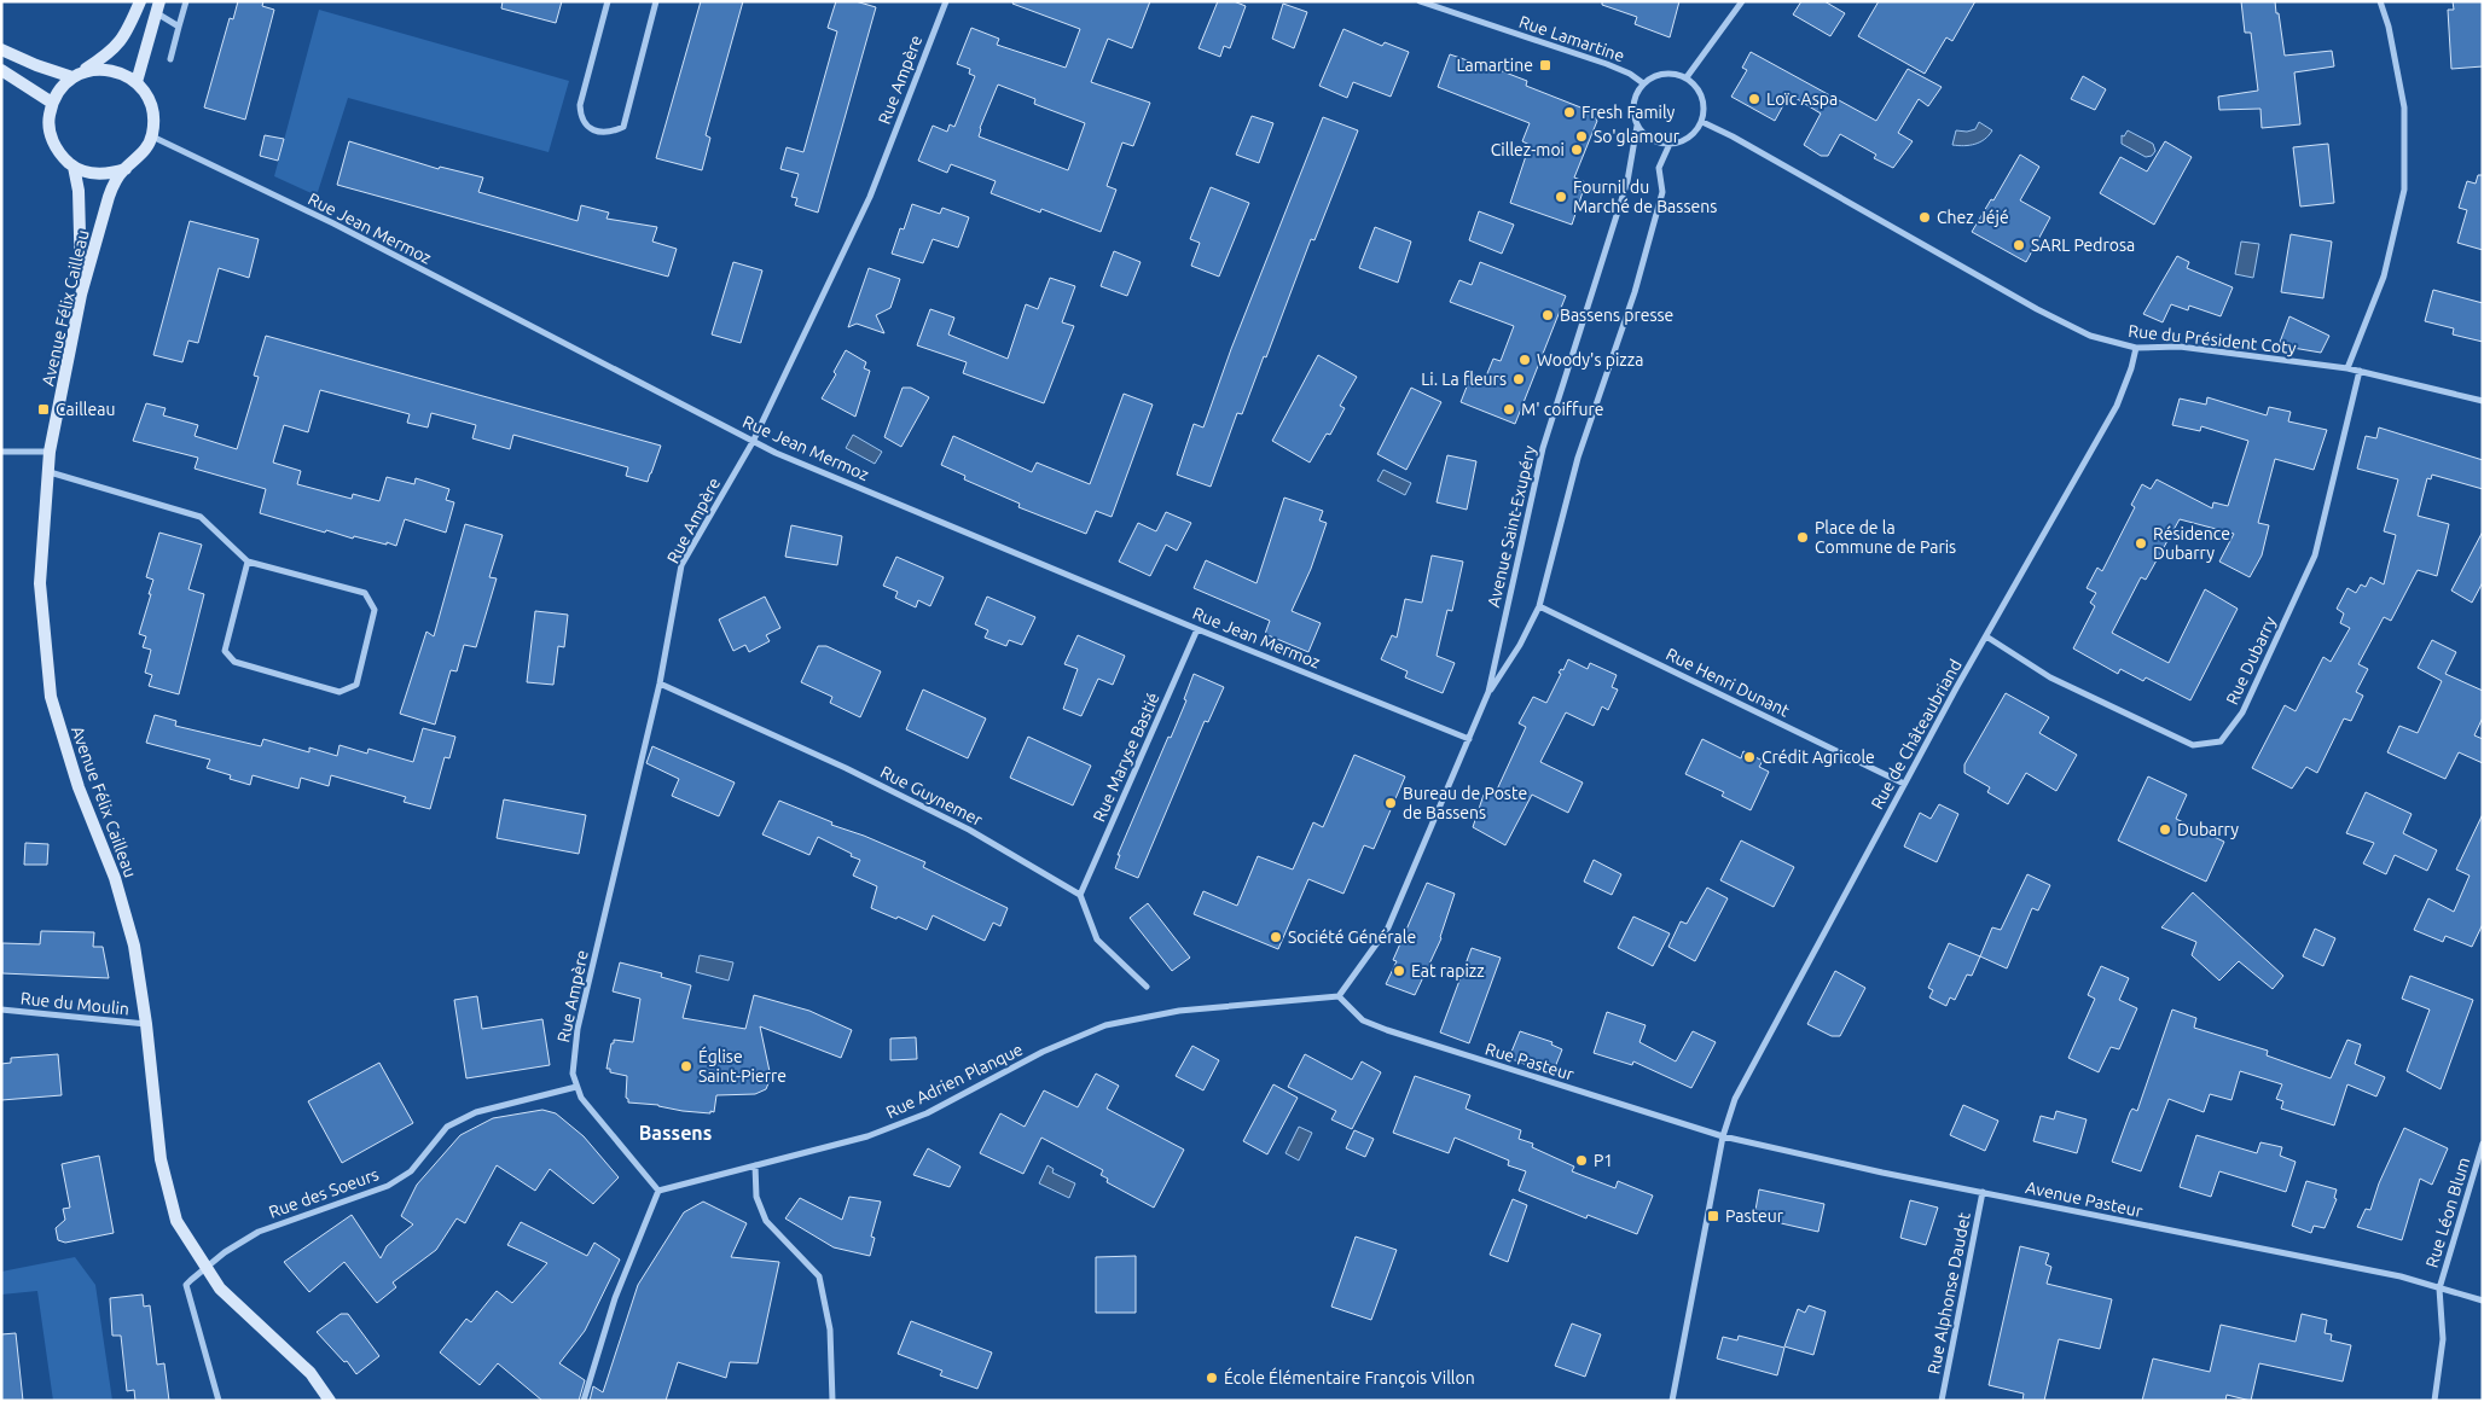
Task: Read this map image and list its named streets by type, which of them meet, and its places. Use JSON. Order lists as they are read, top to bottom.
{
  "streets": {
    "street": [
      "Rue Lamartine",
      "Rue Ampère",
      "Rue Jean Mermoz",
      "Avenue Félix Cailleau",
      "Rue du Président Coty",
      "Avenue Saint-Exupéry",
      "Rue Dubarry",
      "Rue Henri Dunant",
      "Rue de Châteaubriand",
      "Rue Maryse Bastié",
      "Rue Guynemer",
      "Rue du Moulin",
      "Rue Pasteur",
      "Rue Adrien Planque",
      "Rue des Soeurs",
      "Avenue Pasteur",
      "Rue Léon Blum",
      "Rue Alphonse Daudet"
    ]
  },
  "crossings": [
    ["Rue Lamartine", "Rue du Président Coty"],
    ["Rue Lamartine", "Avenue Saint-Exupéry"],
    ["Rue Ampère", "Rue Jean Mermoz"],
    ["Rue Ampère", "Rue Guynemer"],
    ["Rue Ampère", "Rue des Soeurs"],
    ["Rue Jean Mermoz", "Avenue Félix Cailleau"],
    ["Rue Jean Mermoz", "Avenue Saint-Exupéry"],
    ["Rue Jean Mermoz", "Rue Maryse Bastié"],
    ["Avenue Félix Cailleau", "Rue du Moulin"],
    ["Avenue Félix Cailleau", "Rue des Soeurs"],
    ["Rue du Président Coty", "Avenue Saint-Exupéry"],
    ["Rue du Président Coty", "Rue Dubarry"],
    ["Rue du Président Coty", "Rue de Châteaubriand"],
    ["Avenue Saint-Exupéry", "Rue Henri Dunant"],
    ["Avenue Saint-Exupéry", "Rue Pasteur"],
    ["Avenue Saint-Exupéry", "Rue Adrien Planque"],
    ["Rue Dubarry", "Rue de Châteaubriand"],
    ["Rue Henri Dunant", "Rue de Châteaubriand"],
    ["Rue de Châteaubriand", "Rue Pasteur"],
    ["Rue de Châteaubriand", "Avenue Pasteur"],
    ["Rue Maryse Bastié", "Rue Guynemer"],
    ["Rue Pasteur", "Rue Adrien Planque"],
    ["Rue Pasteur", "Avenue Pasteur"],
    ["Avenue Pasteur", "Rue Léon Blum"],
    ["Avenue Pasteur", "Rue Alphonse Daudet"]
  ],
  "districts": ["Bassens"],
  "places": {
    "transit": ["Lamartine", "Cailleau", "Pasteur"],
    "other": [
      "Loïc Aspa",
      "Fresh Family",
      "So'glamour",
      "Cillez-moi",
      "Fournil du Marché de Bassens",
      "Chez Jéjé",
      "SARL Pedrosa",
      "Bassens presse",
      "Woody's pizza",
      "Li. La fleurs",
      "M' coiffure",
      "Place de la Commune de Paris",
      "Résidence Dubarry",
      "Crédit Agricole",
      "Bureau de Poste de Bassens",
      "Dubarry",
      "Société Générale",
      "Eat rapizz",
      "Église Saint-Pierre",
      "P1",
      "École Élémentaire François Villon"
    ]
  }
}
